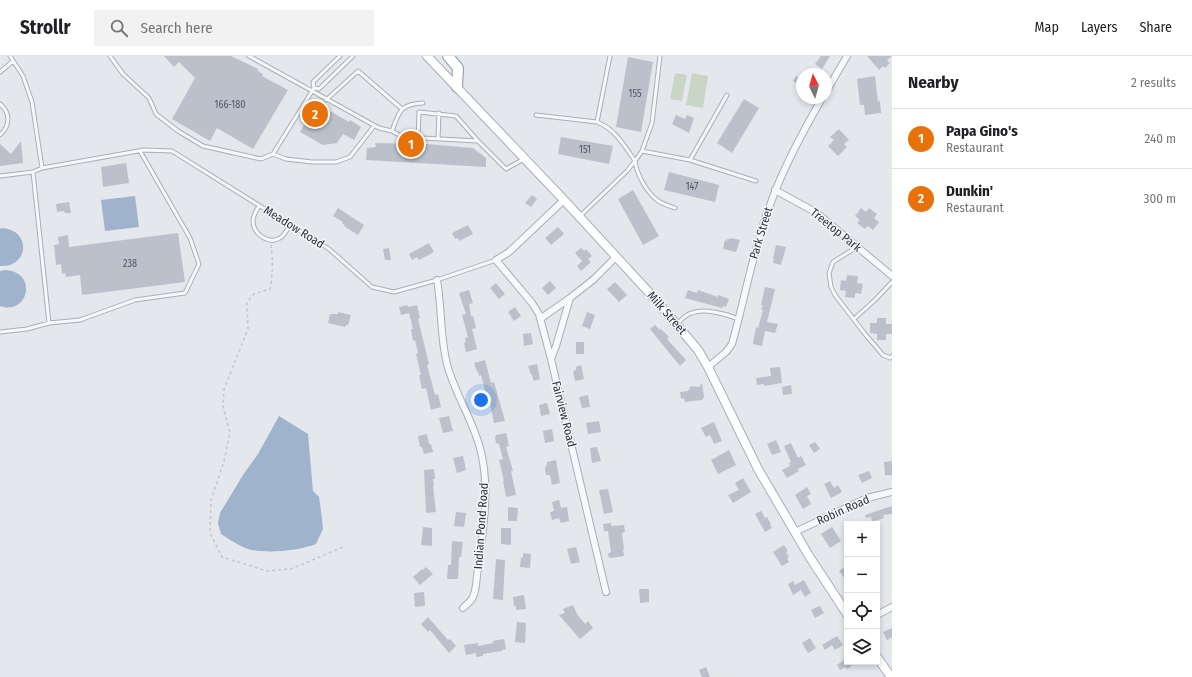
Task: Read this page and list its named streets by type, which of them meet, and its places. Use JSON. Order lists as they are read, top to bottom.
{
  "streets": {
    "main road": ["Milk Street"],
    "street": [
      "Meadow Road",
      "Treetop Park",
      "Park Street",
      "Fairview Road",
      "Robin Road",
      "Indian Pond Road"
    ]
  },
  "crossings": [
    ["Meadow Road", "Milk Street"],
    ["Meadow Road", "Fairview Road"],
    ["Meadow Road", "Indian Pond Road"],
    ["Treetop Park", "Park Street"],
    ["Park Street", "Milk Street"],
    ["Milk Street", "Robin Road"]
  ],
  "house_numbers": [
    "155",
    "166-180",
    "151",
    "147",
    "238"
  ],
  "north": "top",
  "page": {
    "header": "Strollr",
    "search": "Search here",
    "nav": ["Map", "Layers", "Share"],
    "heading": ["Nearby", "2 results"],
    "pins": ["2", "1"],
    "list": [
      {
        "mark": "1",
        "name": "Papa Gino's",
        "note": "Restaurant",
        "value": "240 m"
      },
      {
        "mark": "2",
        "name": "Dunkin'",
        "note": "Restaurant",
        "value": "300 m"
      }
    ],
    "map_buttons": ["+", "−"]
  }
}
